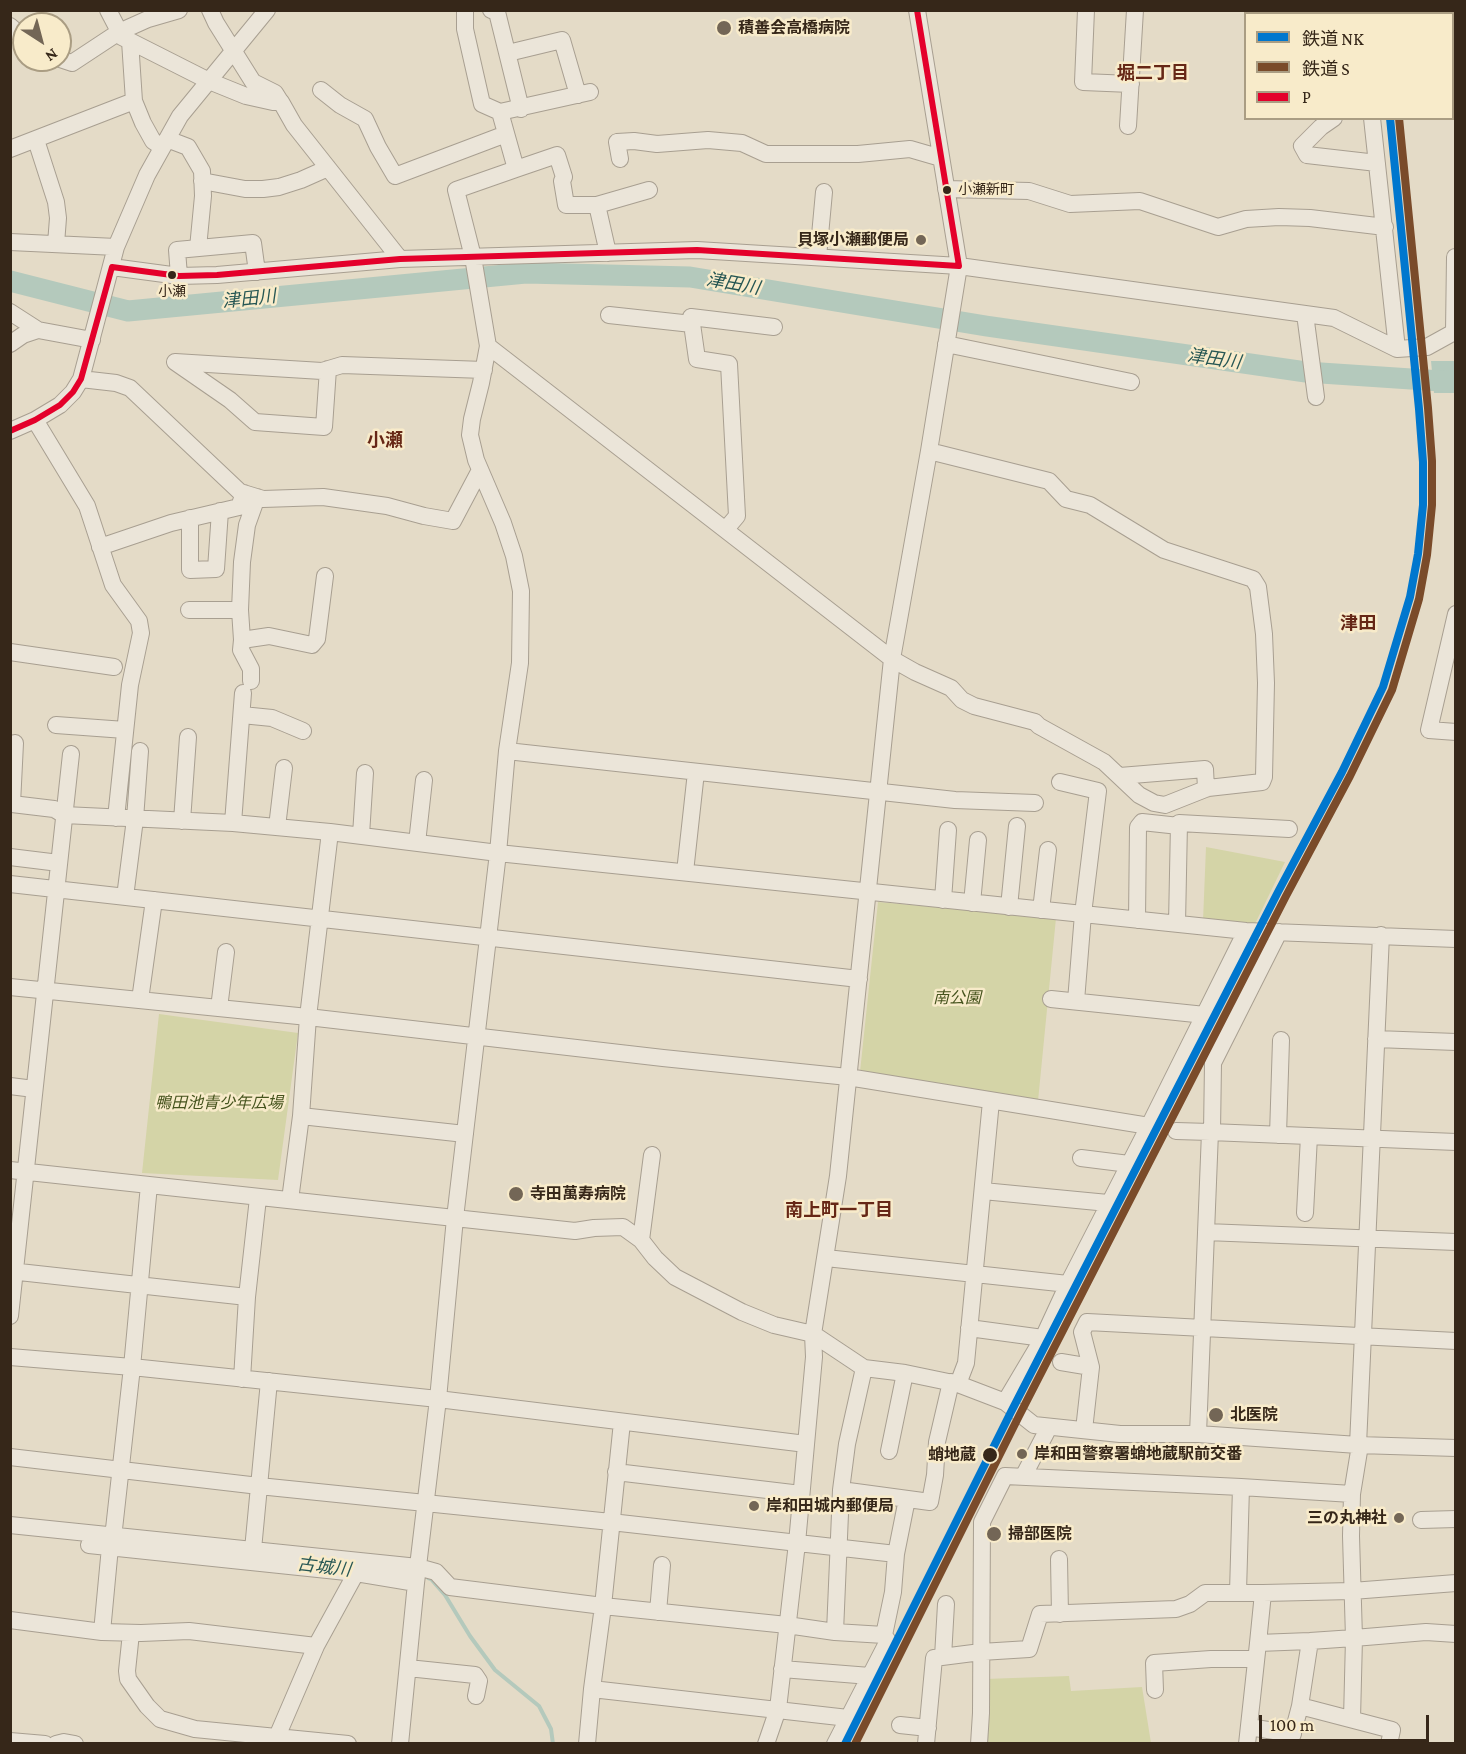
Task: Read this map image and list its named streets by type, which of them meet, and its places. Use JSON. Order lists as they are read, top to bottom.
{
  "districts": [
    "堀二丁目",
    "小瀬",
    "津田",
    "南上町一丁目"
  ],
  "water": ["津田川", "古城川"],
  "parks": ["南公園", "鴨田池青少年広場"],
  "places": [
    "積善会高橋病院",
    "小瀬新町",
    "貝塚小瀬郵便局",
    "小瀬",
    "寺田萬寿病院",
    "北医院",
    "岸和田警察署蛸地蔵駅前交番",
    "蛸地蔵",
    "岸和田城内郵便局",
    "三の丸神社",
    "掃部医院"
  ],
  "lines": ["transit line P", "rail line NK", "rail line S"],
  "legend": ["鉄道 NK", "鉄道 S", "P"],
  "scale_bar": "100 m",
  "north": "bottom right"
}
